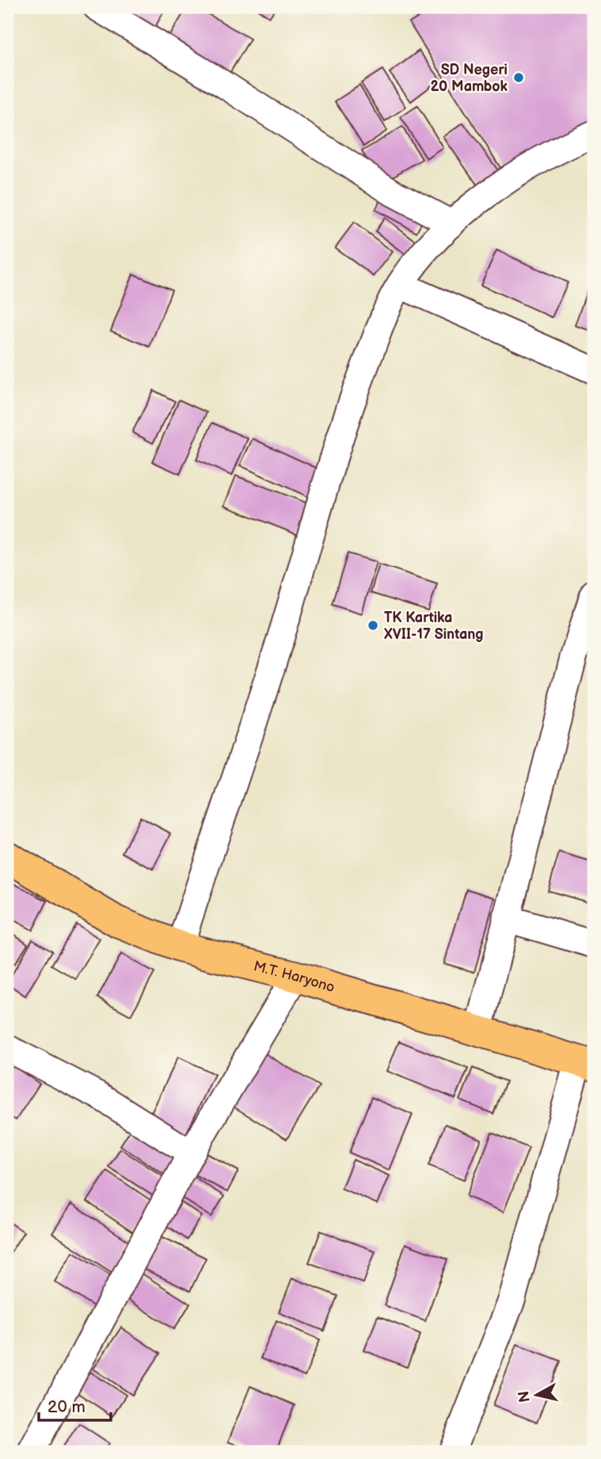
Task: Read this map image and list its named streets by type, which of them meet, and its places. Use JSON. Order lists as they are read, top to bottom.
{
  "streets": {
    "highway": ["M.T. Haryono"]
  },
  "places": ["SD Negeri 20 Mambok", "TK Kartika XVII-17 Sintang"],
  "scale_bar": "20 m",
  "north": "left"
}
